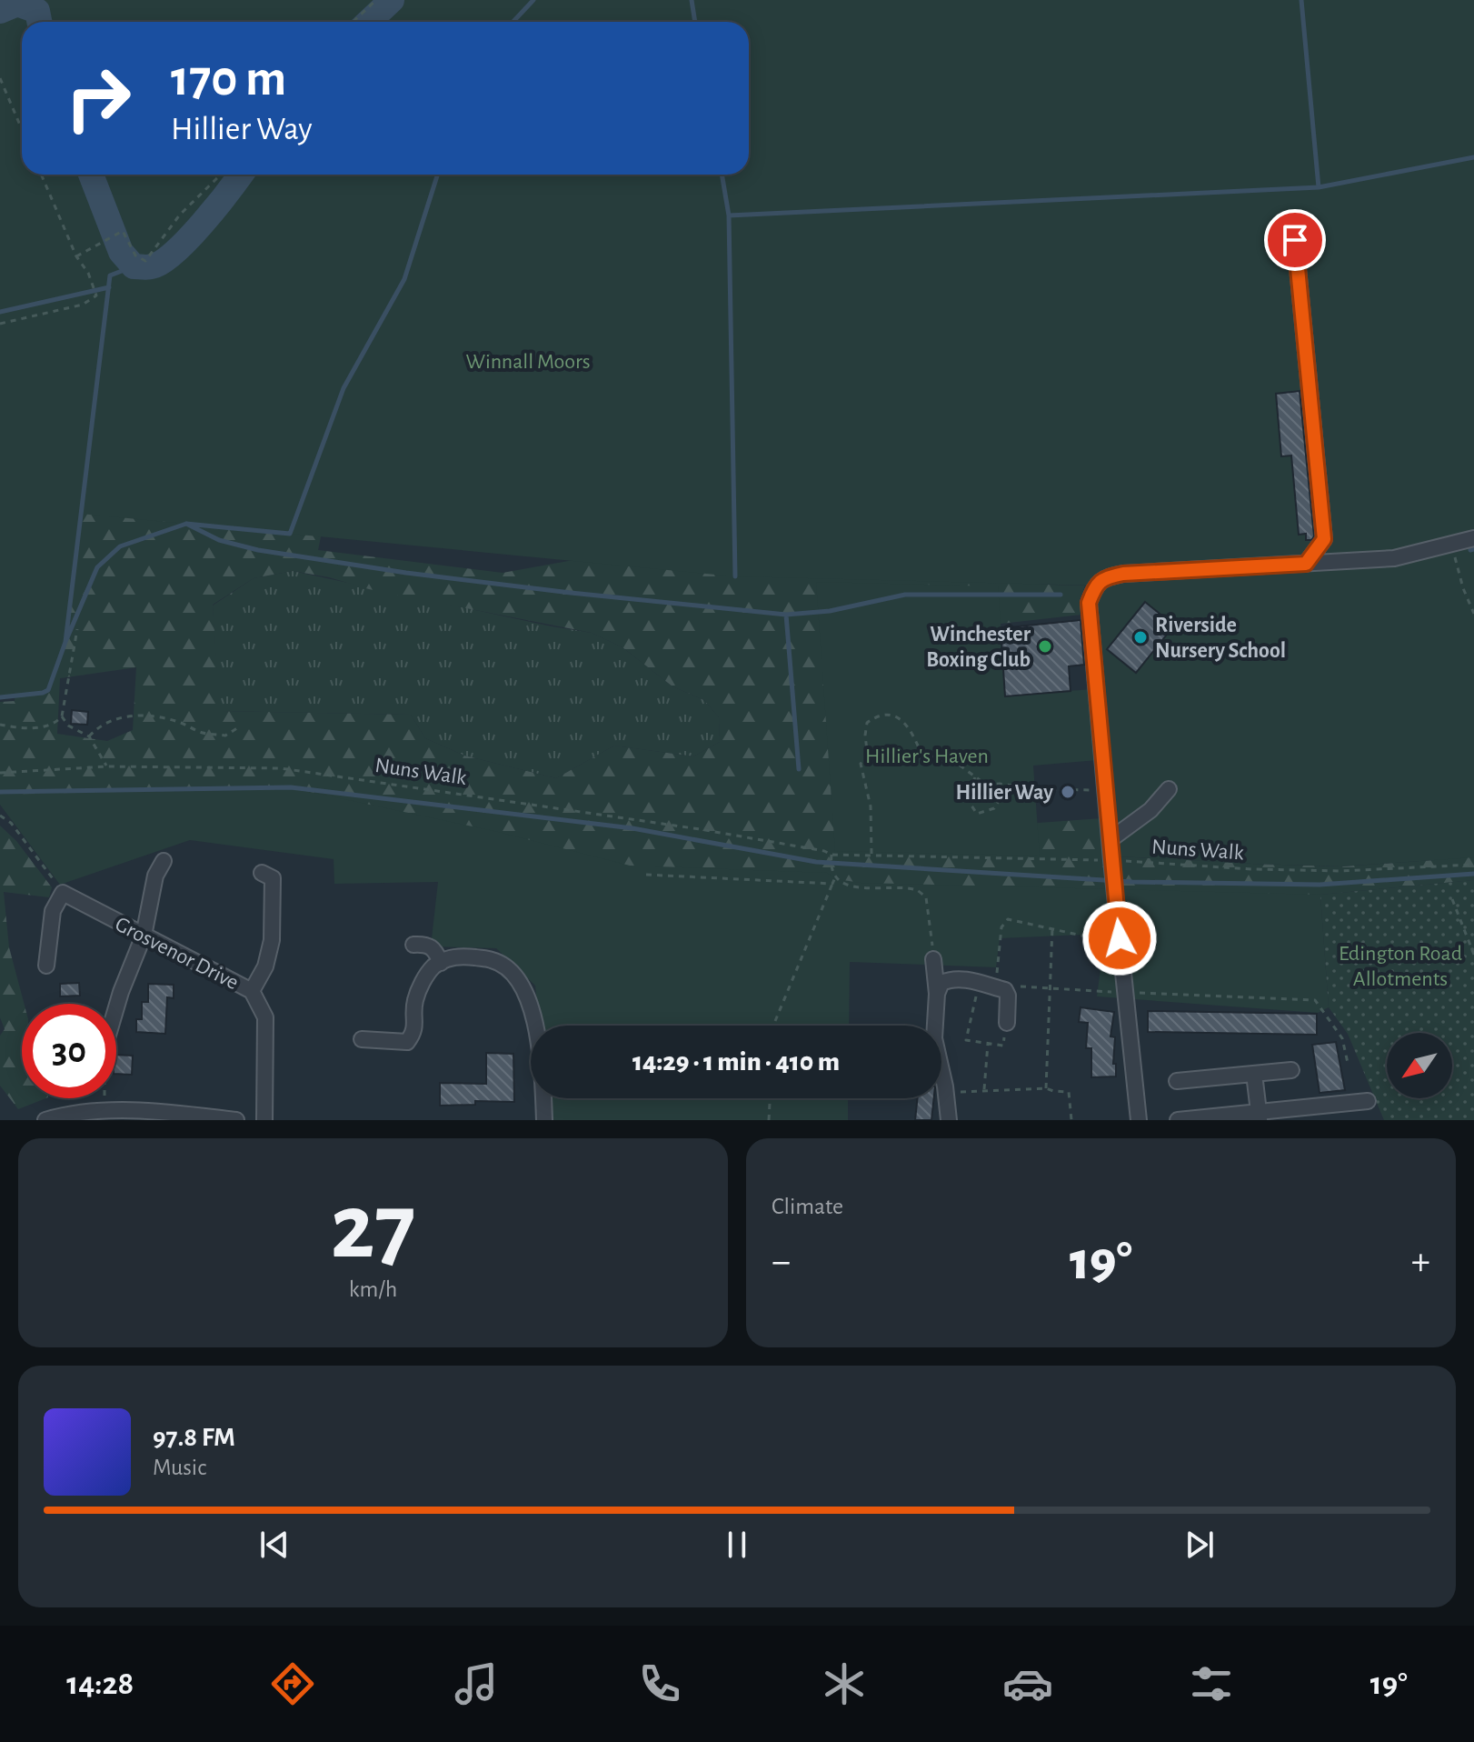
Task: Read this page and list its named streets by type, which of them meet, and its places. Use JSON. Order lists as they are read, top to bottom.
{
  "streets": {
    "street": ["Grosvenor Drive"],
    "path": ["Nuns Walk"]
  },
  "parks": ["Winnall Moors", "Hillier's Haven", "Edington Road Allotments"],
  "places": ["Riverside Nursery School", "Winchester Boxing Club", "Hillier Way"],
  "north": "bottom left",
  "page": {
    "turn": ["170 m", "Hillier Way"],
    "limit": "30",
    "trip": "14:29 · 1 min · 410 m",
    "tile": [
      ["27", "km/h"],
      "Climate"
    ],
    "heat": ["−", "19°", "+"],
    "song": ["97.8 FM", "Music"],
    "tabs": ["14:28", "19°"]
  }
}
